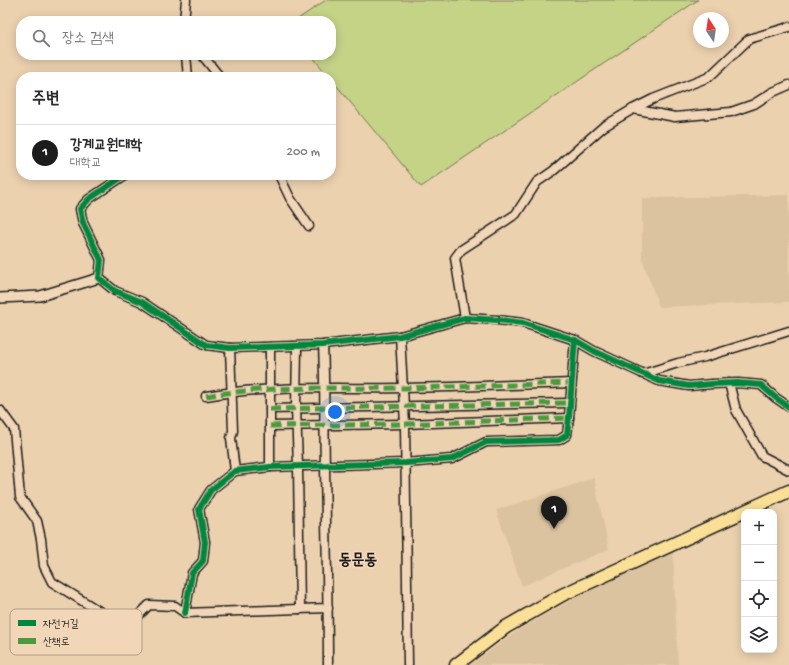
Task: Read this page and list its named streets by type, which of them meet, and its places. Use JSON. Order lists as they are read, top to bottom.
{
  "districts": ["동문동"],
  "legend": ["자전거길", "산책로"],
  "north": "top",
  "page": {
    "search": "장소 검색",
    "heading": "주변",
    "list": [
      {
        "mark": "1",
        "name": "강계교원대학",
        "note": "대학교",
        "value": "200 m"
      }
    ],
    "pins": "1",
    "map_buttons": ["+", "−"]
  }
}
